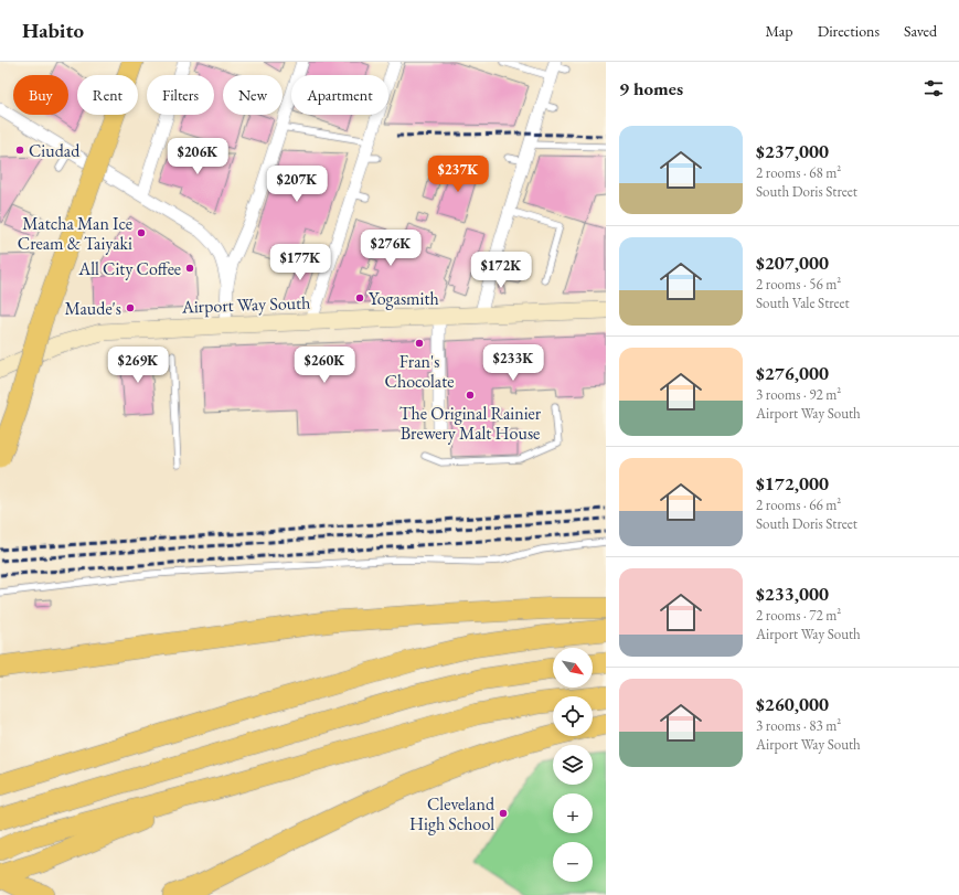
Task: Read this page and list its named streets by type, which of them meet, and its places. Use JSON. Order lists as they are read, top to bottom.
{
  "streets": {
    "main road": ["Airport Way South"]
  },
  "places": [
    "Ciudad",
    "Matcha Man Ice Cream & Taiyaki",
    "All City Coffee",
    "Yogasmith",
    "Maude's",
    "Fran's Chocolate",
    "The Original Rainier Brewery Malt House",
    "Cleveland High School"
  ],
  "north": "bottom right",
  "page": {
    "header": "Habito",
    "nav": ["Map", "Directions", "Saved"],
    "heading": "9 homes",
    "chip": [
      "Buy",
      "Rent",
      "Filters",
      "New",
      "Apartment"
    ],
    "list": [
      {
        "name": "$237,000",
        "note": "2 rooms · 68 m² · South Doris Street"
      },
      {
        "name": "$207,000",
        "note": "2 rooms · 56 m² · South Vale Street"
      },
      {
        "name": "$276,000",
        "note": "3 rooms · 92 m² · Airport Way South"
      },
      {
        "name": "$172,000",
        "note": "2 rooms · 66 m² · South Doris Street"
      },
      {
        "name": "$233,000",
        "note": "2 rooms · 72 m² · Airport Way South"
      },
      {
        "name": "$260,000",
        "note": "3 rooms · 83 m² · Airport Way South"
      }
    ],
    "price": [
      "$206K",
      "$237K",
      "$207K",
      "$276K",
      "$177K",
      "$172K",
      "$233K",
      "$269K",
      "$260K"
    ],
    "map_buttons": ["+", "−"]
  }
}
